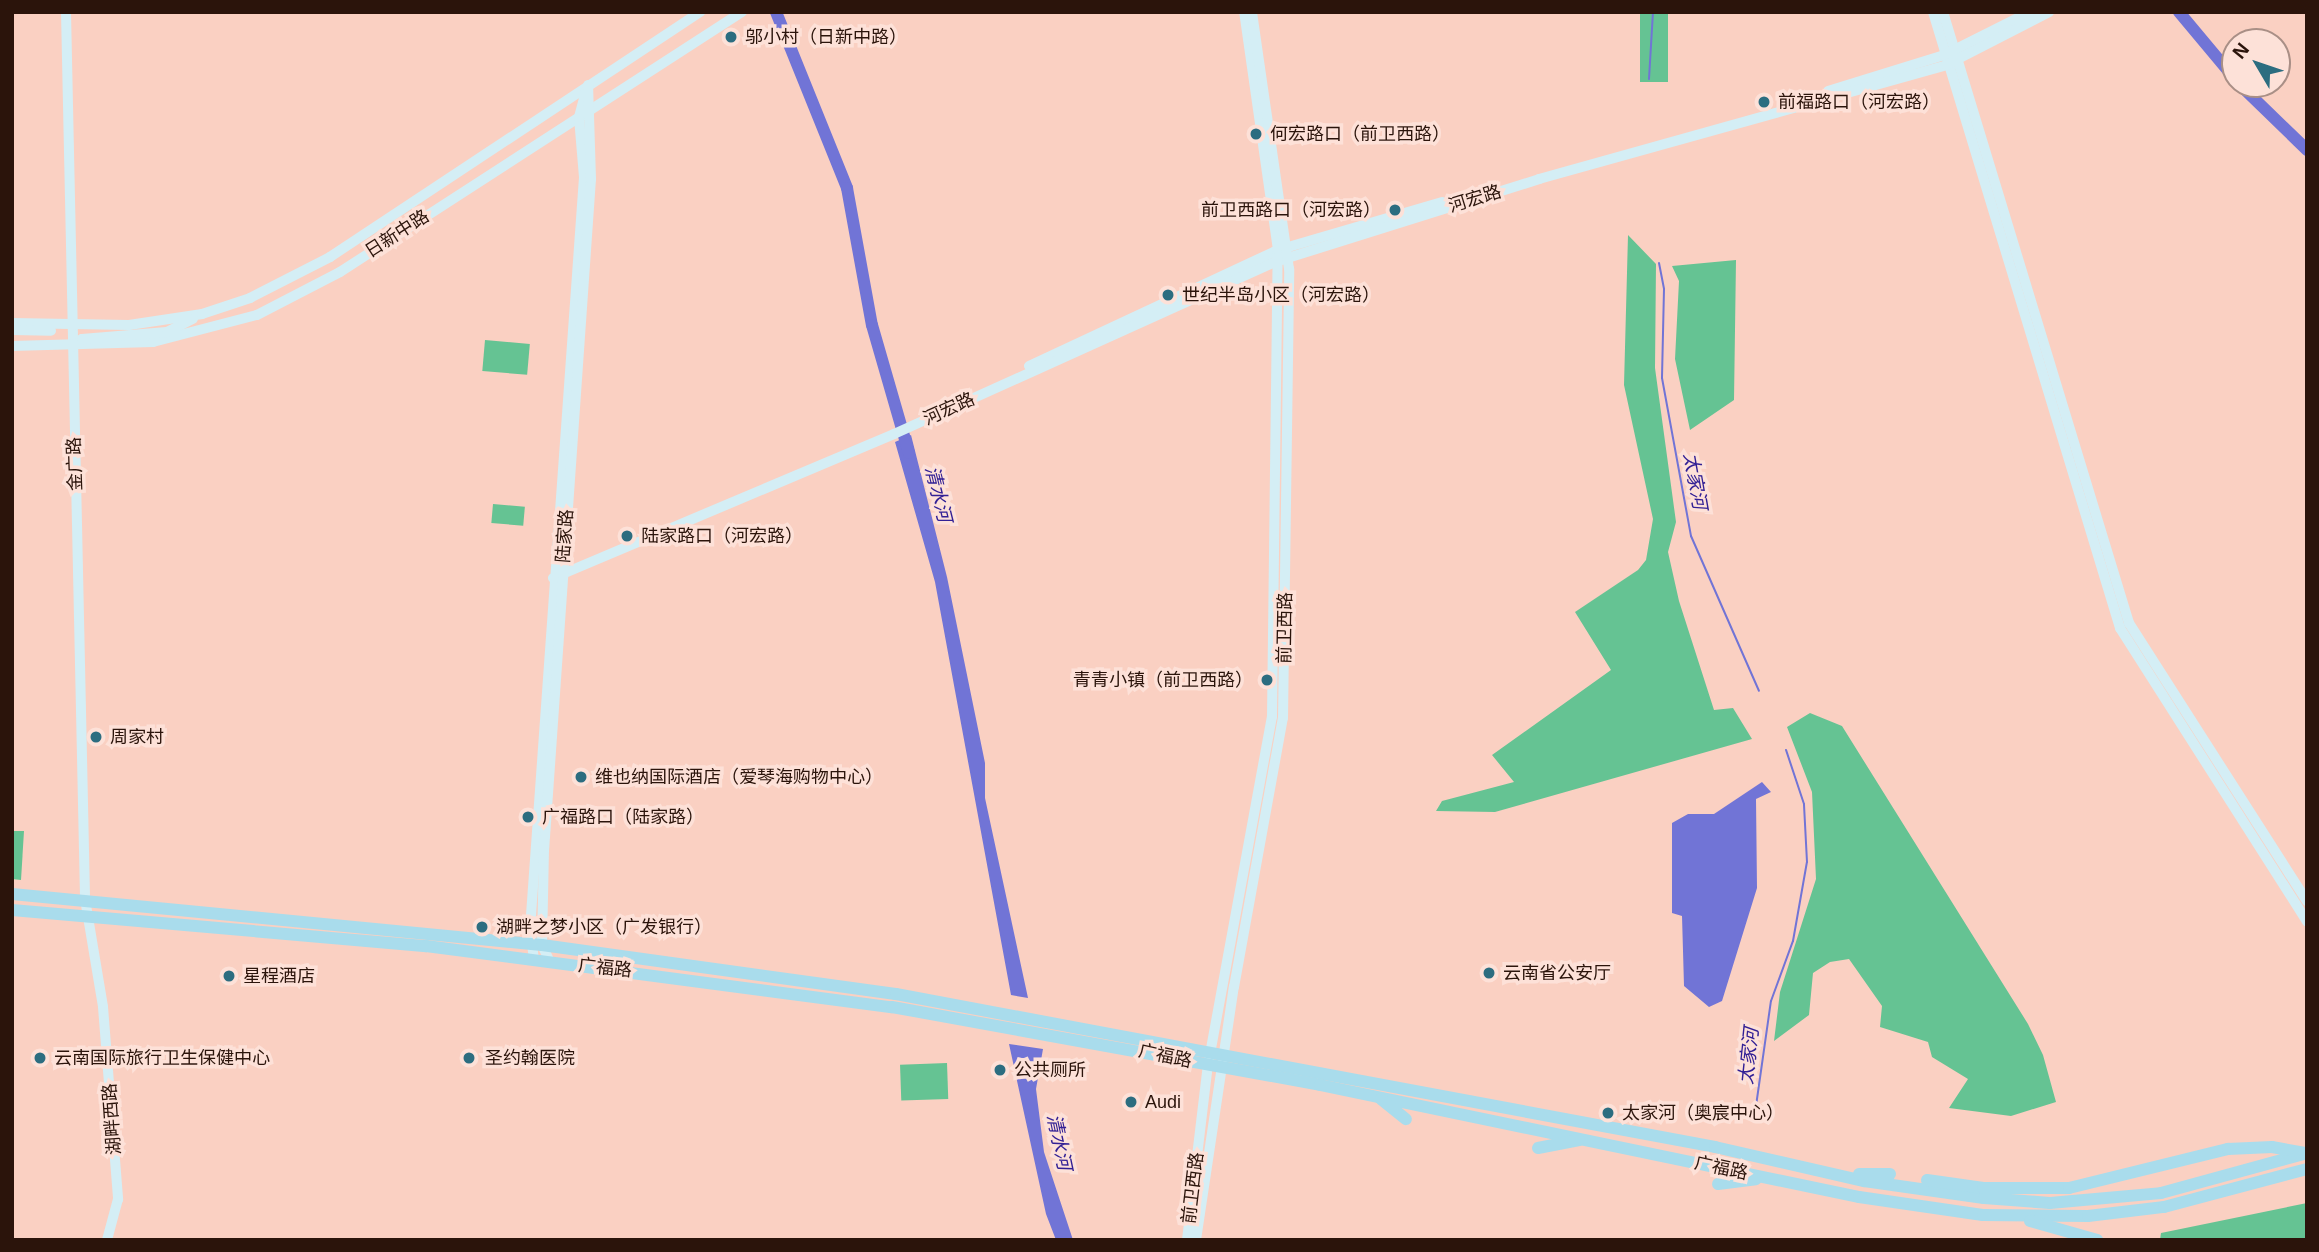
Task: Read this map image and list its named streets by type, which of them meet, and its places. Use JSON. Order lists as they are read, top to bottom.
{
  "streets": {
    "main road": ["广福路"],
    "street": [
      "河宏路",
      "日新中路",
      "金广路",
      "陆家路",
      "前卫西路",
      "湖畔西路"
    ]
  },
  "crossings": [
    ["河宏路", "陆家路"],
    ["河宏路", "前卫西路"],
    ["日新中路", "金广路"],
    ["日新中路", "陆家路"],
    ["金广路", "广福路"],
    ["金广路", "湖畔西路"],
    ["陆家路", "广福路"],
    ["前卫西路", "广福路"],
    ["广福路", "湖畔西路"]
  ],
  "water": ["太家河", "清水河"],
  "places": [
    "邬小村（日新中路）",
    "前福路口（河宏路）",
    "何宏路口（前卫西路）",
    "前卫西路口（河宏路）",
    "世纪半岛小区（河宏路）",
    "陆家路口（河宏路）",
    "青青小镇（前卫西路）",
    "周家村",
    "维也纳国际酒店（爱琴海购物中心）",
    "广福路口（陆家路）",
    "湖畔之梦小区（广发银行）",
    "云南省公安厅",
    "星程酒店",
    "云南国际旅行卫生保健中心",
    "圣约翰医院",
    "公共厕所",
    "Audi",
    "太家河（奥宸中心）"
  ],
  "north": "top left"
}
